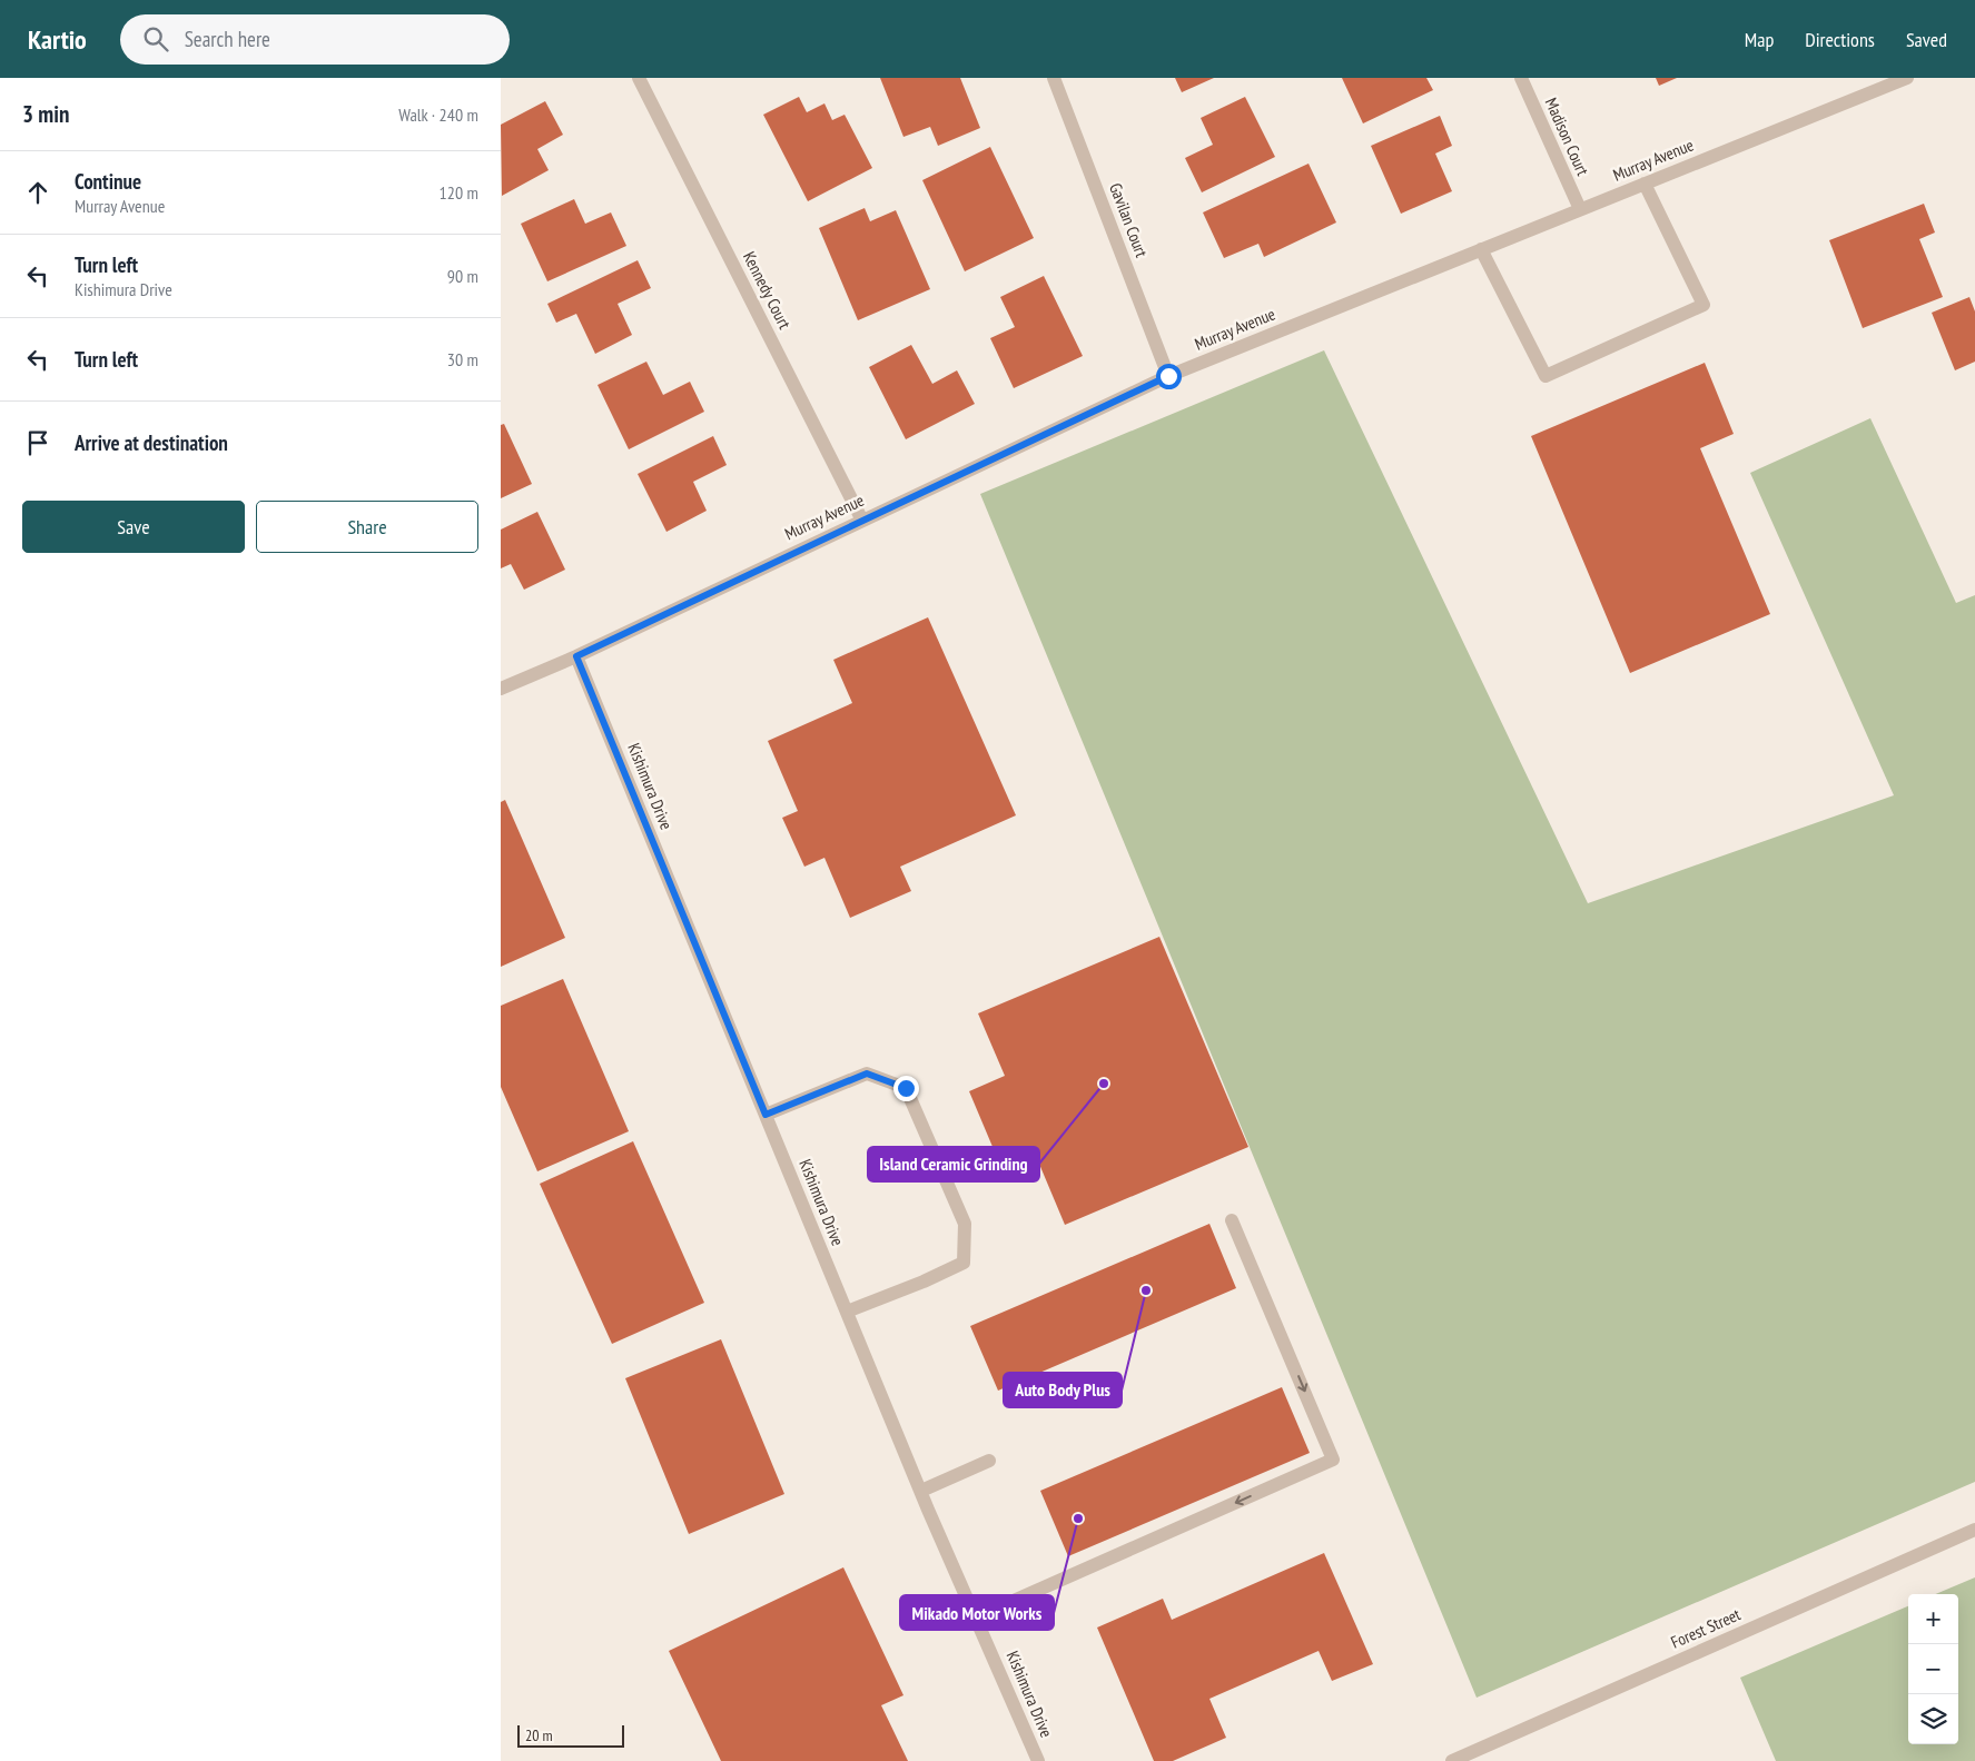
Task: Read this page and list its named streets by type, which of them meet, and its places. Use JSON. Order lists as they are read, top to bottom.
{
  "streets": {
    "street": [
      "Madison Court",
      "Murray Avenue",
      "Gavilan Court",
      "Kennedy Court",
      "Kishimura Drive",
      "Forest Street"
    ]
  },
  "crossings": [
    ["Madison Court", "Murray Avenue"],
    ["Murray Avenue", "Gavilan Court"],
    ["Murray Avenue", "Kennedy Court"],
    ["Murray Avenue", "Kishimura Drive"]
  ],
  "places": ["Island Ceramic Grinding", "Auto Body Plus", "Mikado Motor Works"],
  "scale_bar": "20 m",
  "page": {
    "header": "Kartio",
    "search": "Search here",
    "nav": ["Map", "Directions", "Saved"],
    "heading": ["3 min", "Walk · 240 m"],
    "list": [
      ["Continue", "Murray Avenue", "120 m"],
      ["Turn left", "Kishimura Drive", "90 m"],
      ["Turn left", "30 m"],
      "Arrive at destination"
    ],
    "buttons": ["Save", "Share"],
    "map_buttons": ["+", "−"],
    "scale": "20 m"
  }
}
